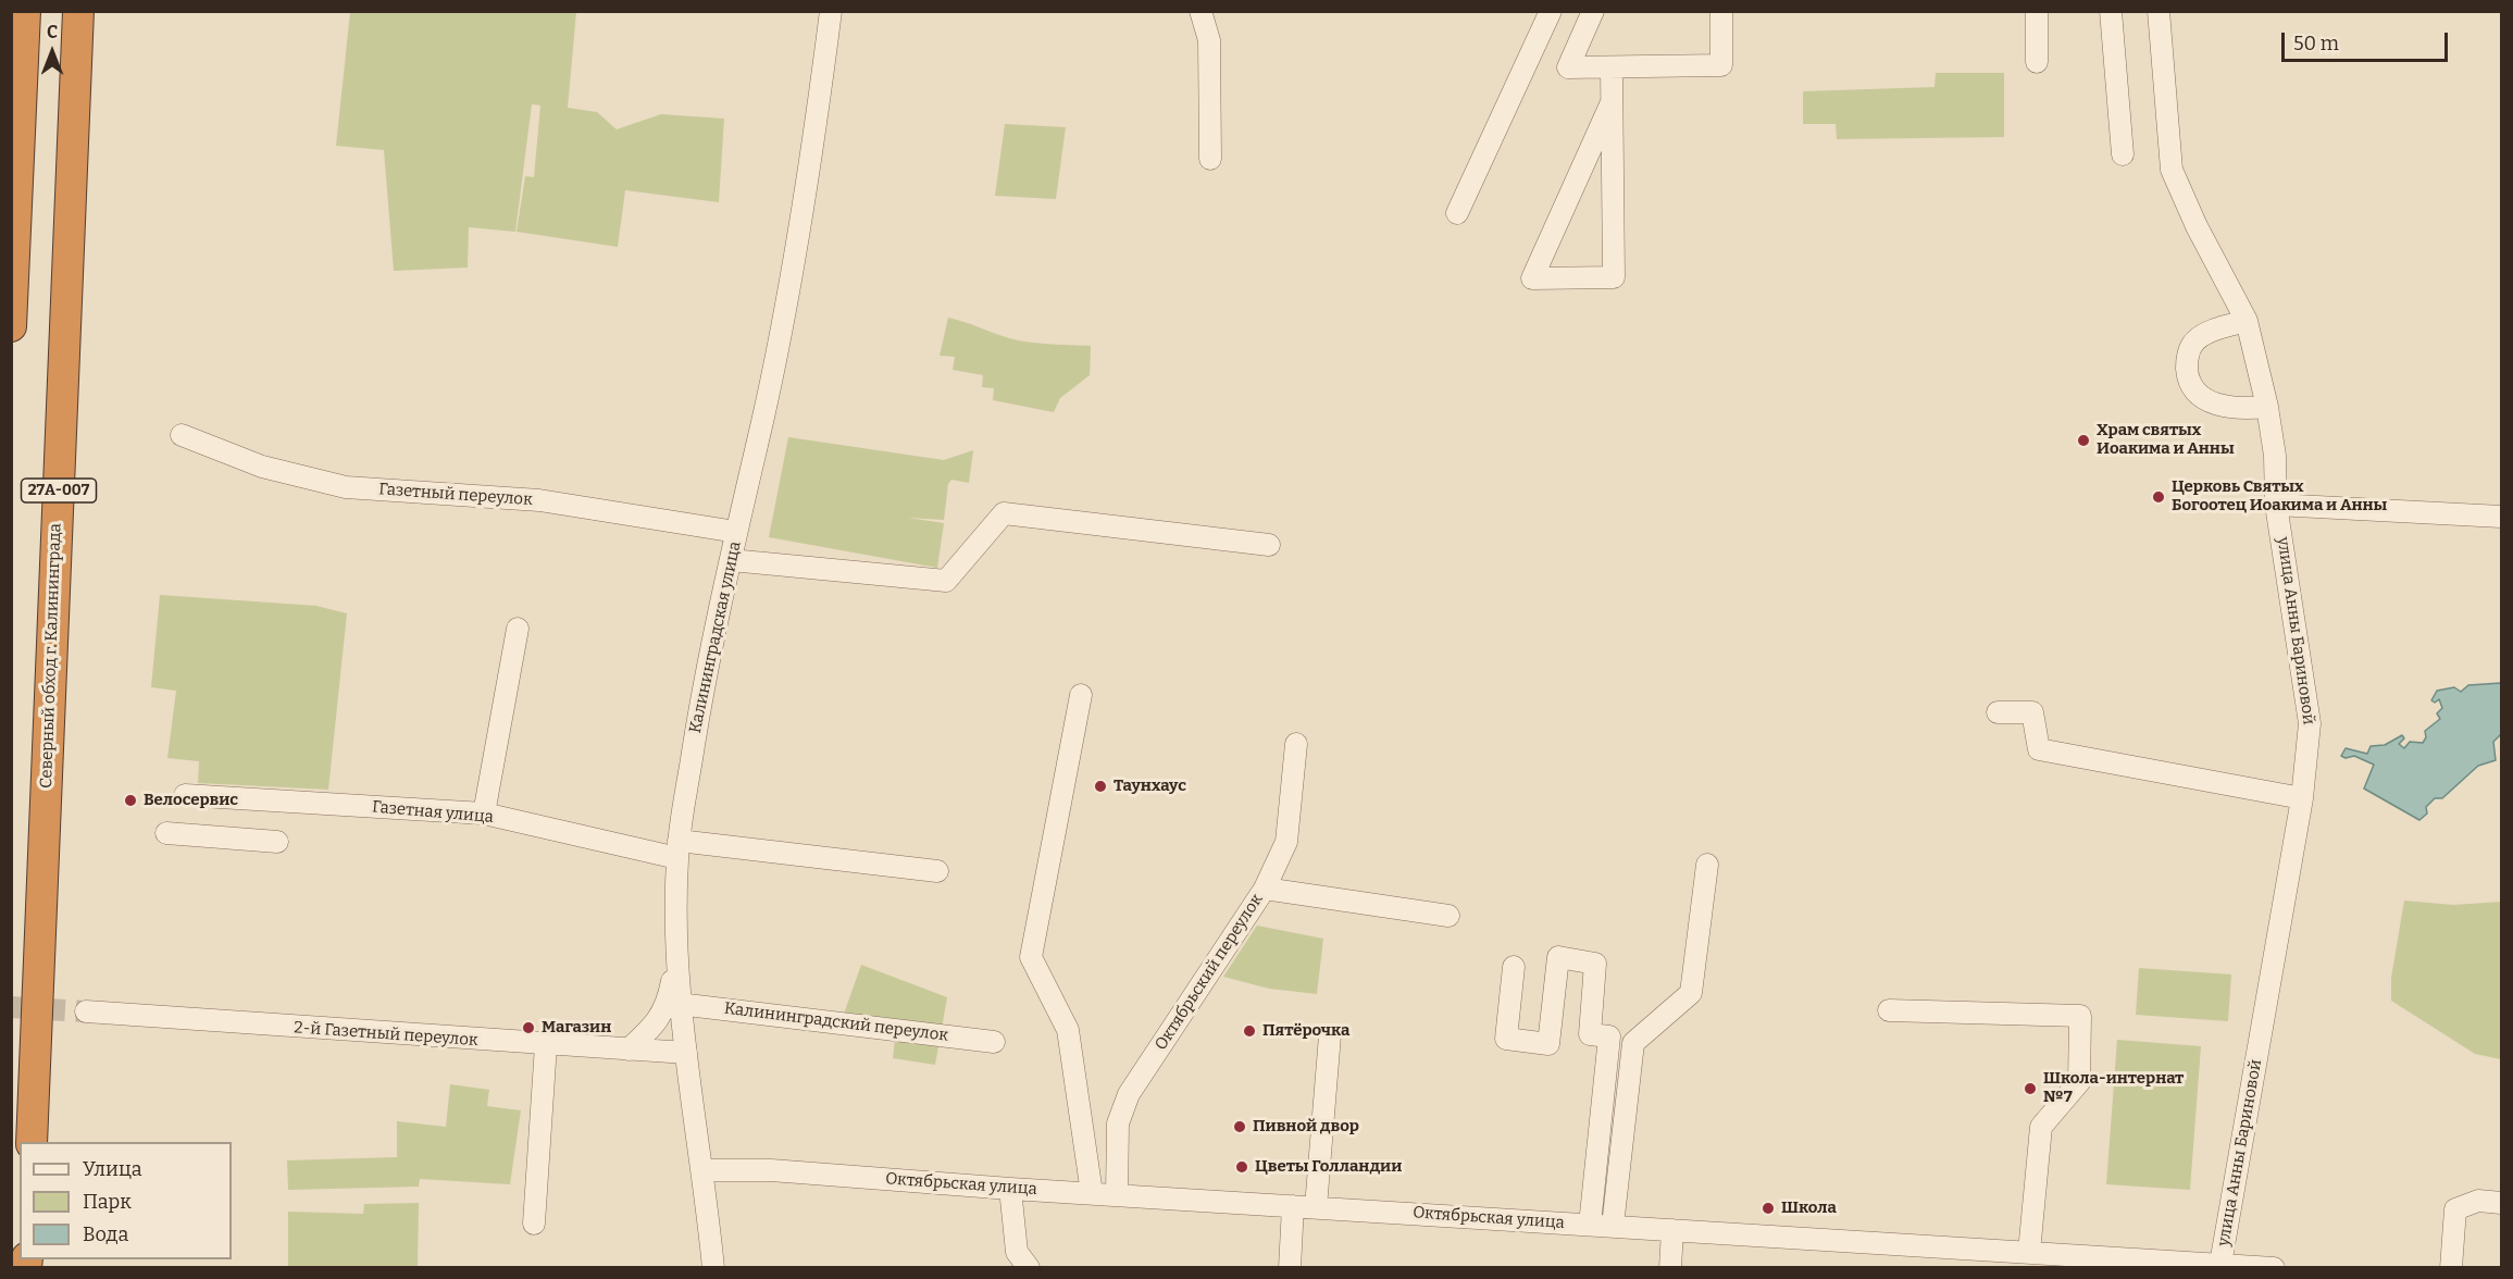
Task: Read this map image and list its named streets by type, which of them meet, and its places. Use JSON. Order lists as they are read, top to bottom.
{
  "streets": {
    "highway": ["27А-007", "Северный обход г. Калининграда"],
    "street": [
      "Газетный переулок",
      "улица Анны Бариновой",
      "Калининградская улица",
      "Газетная улица",
      "Октябрьский переулок",
      "Калининградский переулок",
      "2-й Газетный переулок",
      "Октябрьская улица"
    ]
  },
  "crossings": [
    ["Газетный переулок", "Калининградская улица"],
    ["улица Анны Бариновой", "Октябрьская улица"],
    ["Калининградская улица", "Газетная улица"],
    ["Калининградская улица", "Калининградский переулок"],
    ["Калининградская улица", "2-й Газетный переулок"],
    ["Калининградская улица", "Октябрьская улица"],
    ["Октябрьский переулок", "Октябрьская улица"]
  ],
  "places": [
    "Храм святых Иоакима и Анны",
    "Церковь Святых Богоотец Иоакима и Анны",
    "Таунхаус",
    "Велосервис",
    "Магазин",
    "Пятёрочка",
    "Школа-интернат №7",
    "Пивной двор",
    "Цветы Голландии",
    "Школа"
  ],
  "legend": ["Улица", "Парк", "Вода"],
  "scale_bar": "50 m",
  "north": "top"
}
